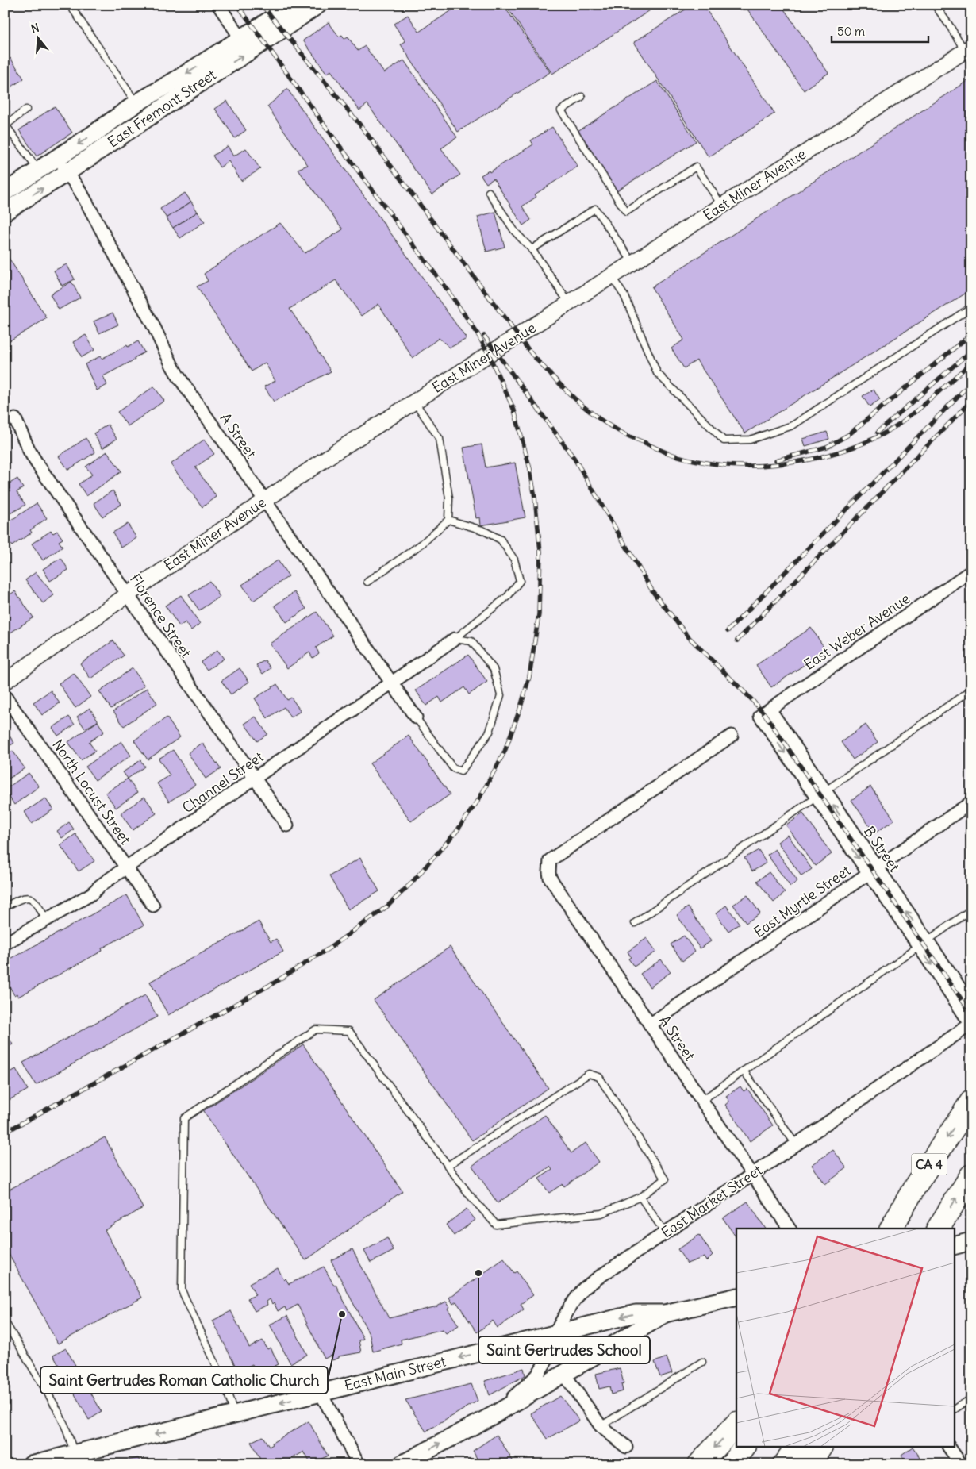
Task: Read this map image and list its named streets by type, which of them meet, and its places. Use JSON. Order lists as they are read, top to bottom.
{
  "streets": {
    "highway": ["CA 4"],
    "main road": ["East Fremont Street", "East Market Street", "East Main Street"],
    "street": [
      "East Miner Avenue",
      "A Street",
      "Florence Street",
      "East Weber Avenue",
      "Channel Street",
      "North Locust Street",
      "B Street",
      "East Myrtle Street"
    ]
  },
  "crossings": [
    ["East Fremont Street", "A Street"],
    ["East Miner Avenue", "A Street"],
    ["East Miner Avenue", "Florence Street"],
    ["A Street", "Channel Street"],
    ["A Street", "East Myrtle Street"],
    ["A Street", "East Market Street"],
    ["Florence Street", "Channel Street"],
    ["East Weber Avenue", "B Street"],
    ["Channel Street", "North Locust Street"],
    ["B Street", "East Myrtle Street"],
    ["East Market Street", "East Main Street"]
  ],
  "one_way": ["East Main Street"],
  "places": ["Saint Gertrudes School", "Saint Gertrudes Roman Catholic Church"],
  "scale_bar": "50 m",
  "north": "top"
}
